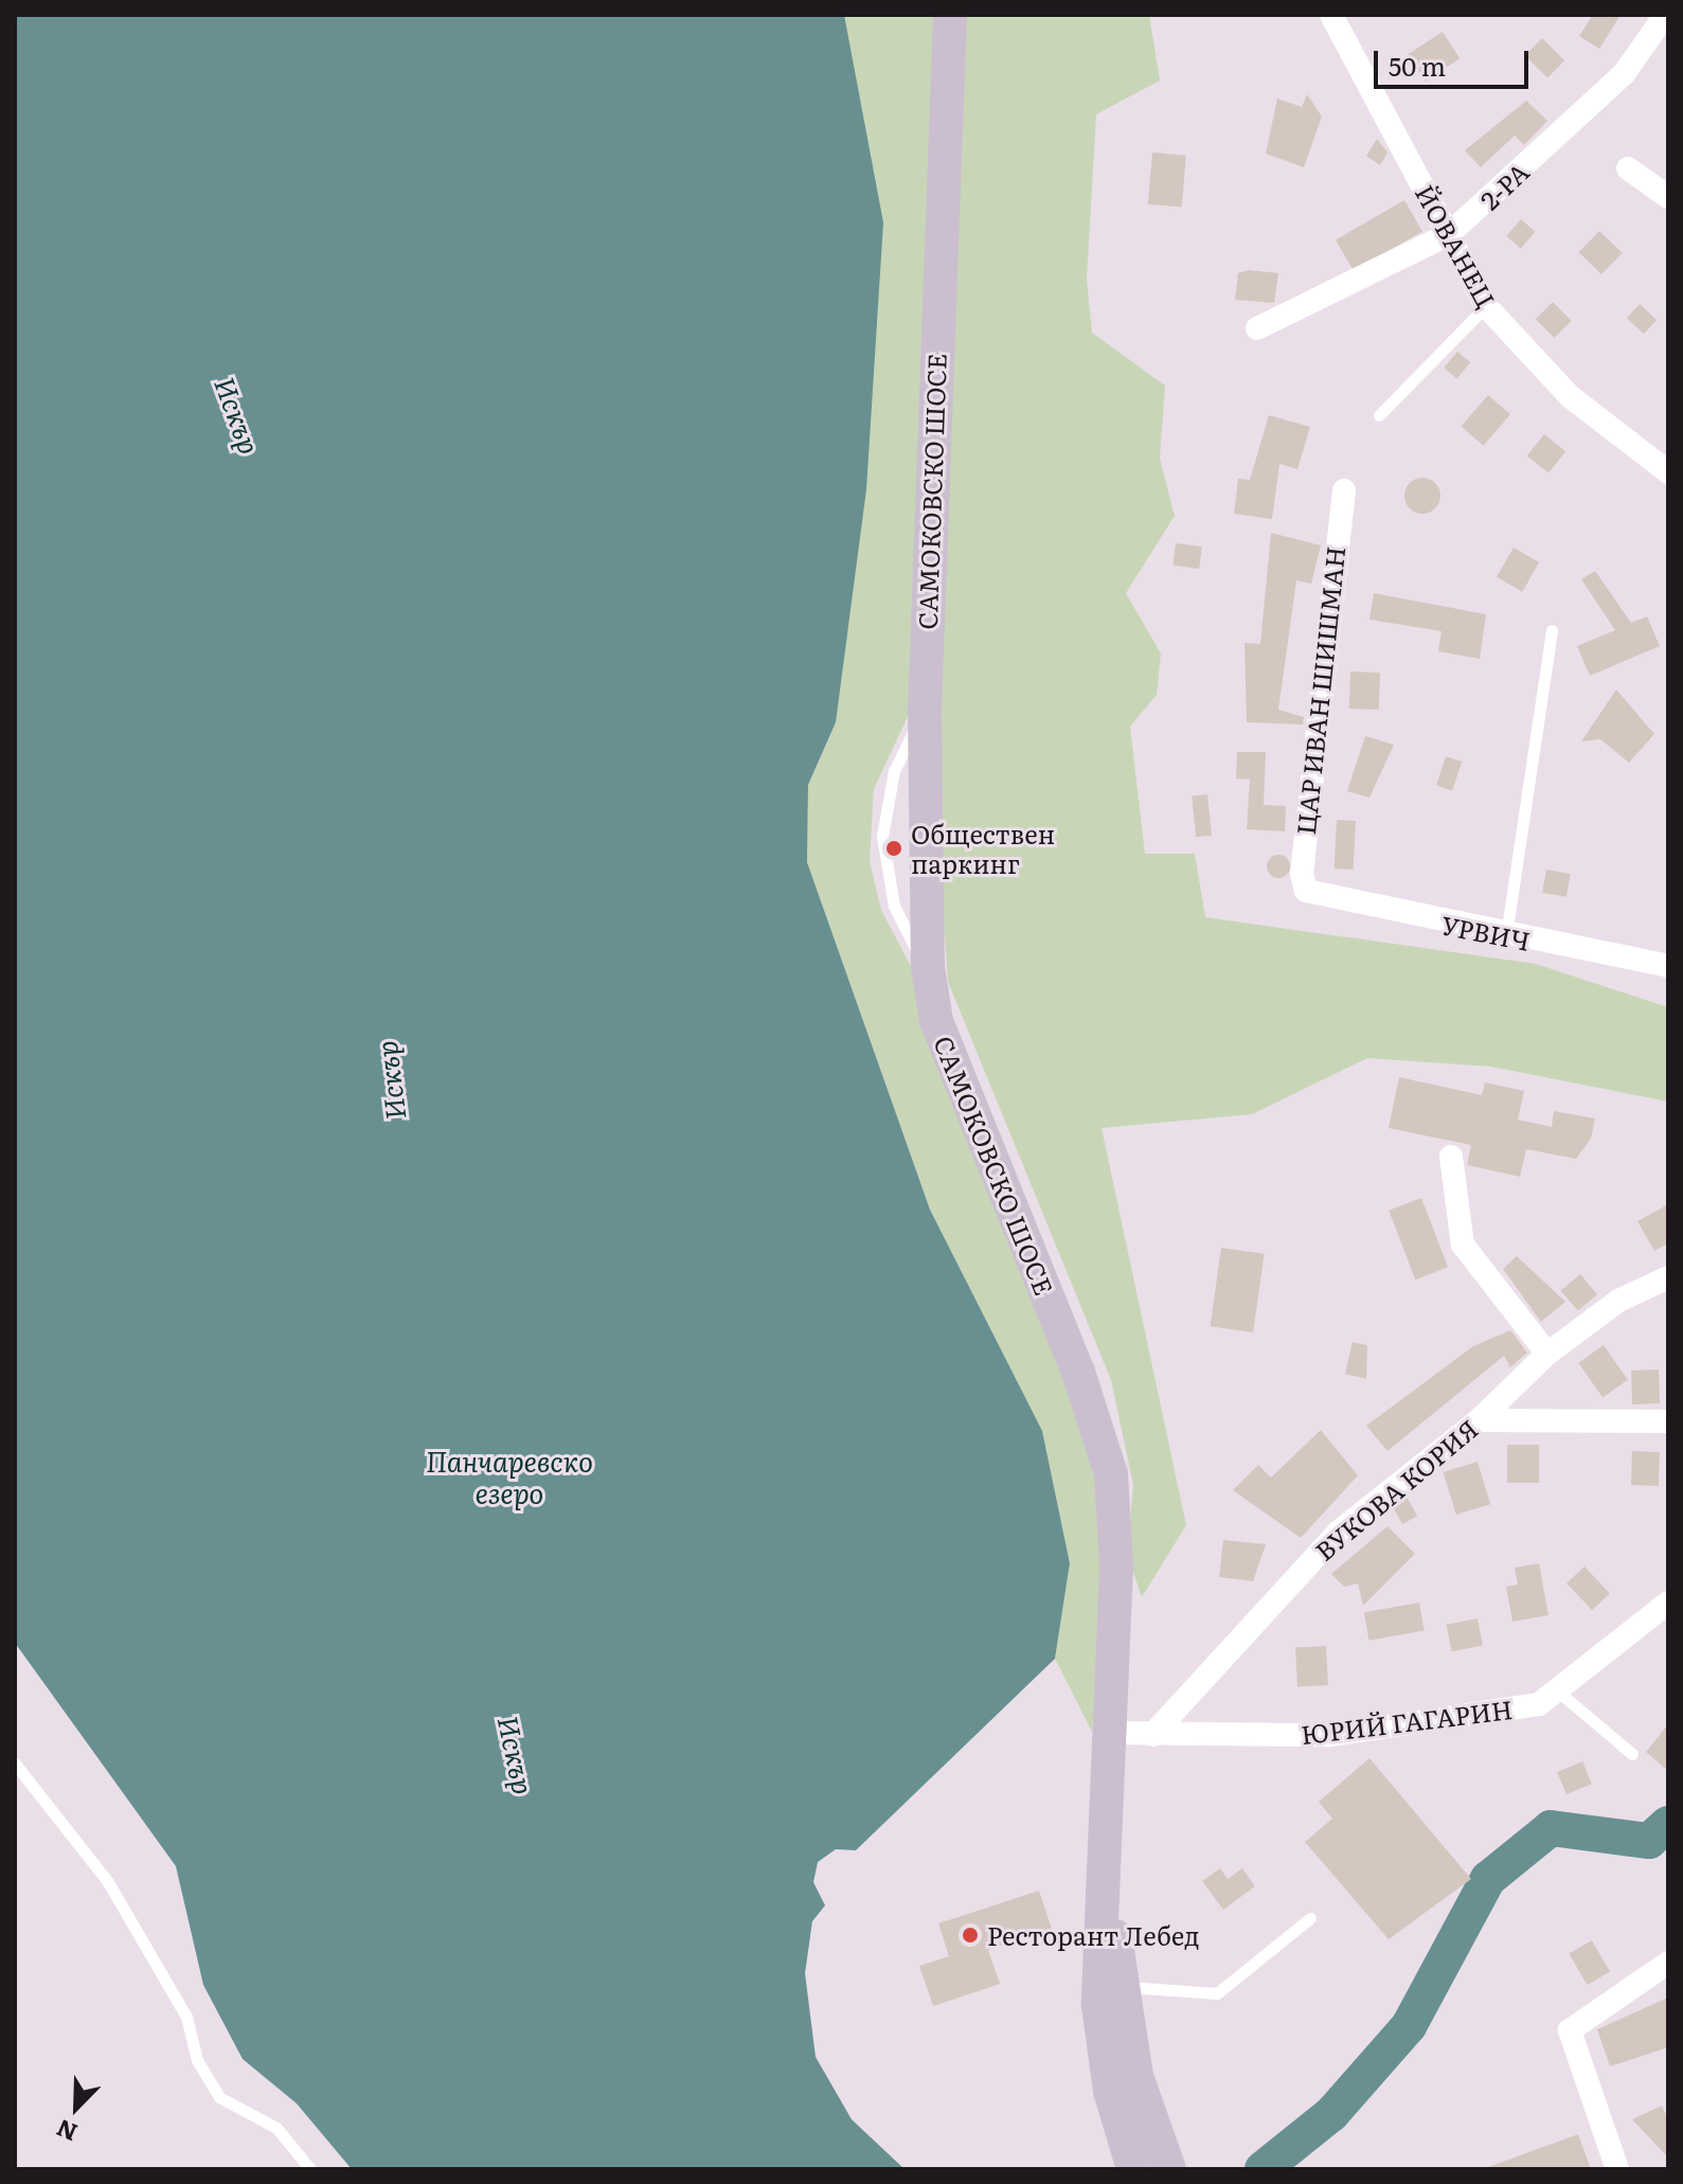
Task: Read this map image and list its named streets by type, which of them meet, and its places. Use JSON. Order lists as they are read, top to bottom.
{
  "streets": {
    "main road": ["САМОКОВСКО ШОСЕ"],
    "street": [
      "2-РА",
      "ЙОВАНЕЦ",
      "ЦАР ИВАН ШИШМАН",
      "УРВИЧ",
      "ВУКОВА КОРИЯ",
      "ЮРИЙ ГАГАРИН"
    ]
  },
  "crossings": [
    ["2-РА", "ЙОВАНЕЦ"],
    ["САМОКОВСКО ШОСЕ", "ЮРИЙ ГАГАРИН"],
    ["ЦАР ИВАН ШИШМАН", "УРВИЧ"],
    ["ВУКОВА КОРИЯ", "ЮРИЙ ГАГАРИН"]
  ],
  "water": ["Искър", "Панчаревско езеро"],
  "places": ["Обществен паркинг", "Ресторант Лебед"],
  "scale_bar": "50 m",
  "north": "bottom left"
}
